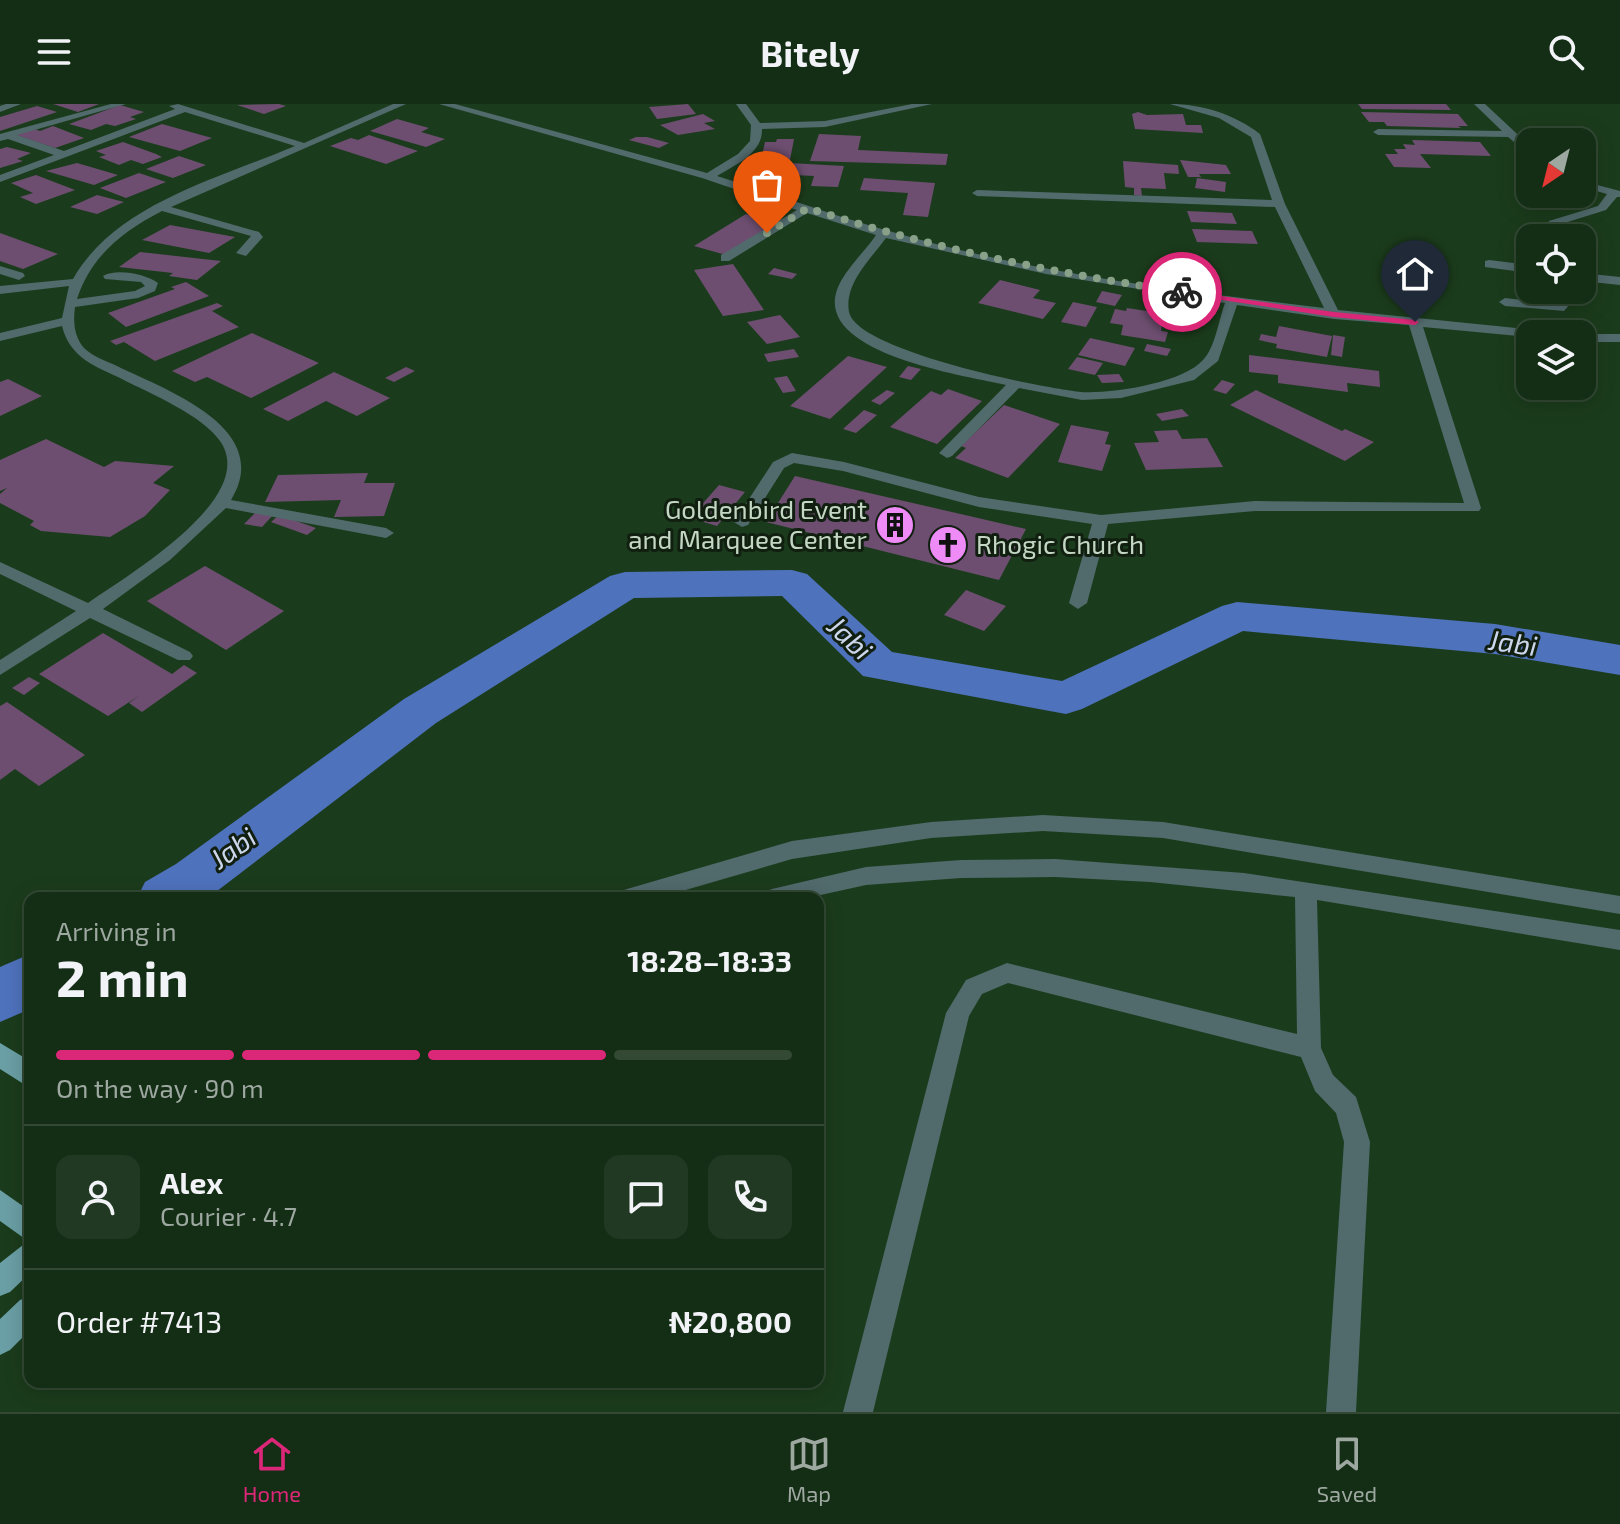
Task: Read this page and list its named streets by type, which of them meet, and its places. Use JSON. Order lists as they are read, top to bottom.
{
  "water": ["Jabi"],
  "places": {
    "building": ["Goldenbird Event and Marquee Center"],
    "church": ["Rhogic Church"]
  },
  "north": "bottom left",
  "page": {
    "header": "Bitely",
    "heading": ["2 min", "Arriving in", "18:28–18:33"],
    "panel": [
      "Alex",
      "Courier · 4.7",
      "Order #7413",
      "₦20,800"
    ],
    "bar": "On the way · 90 m",
    "tabs": ["Home", "Map", "Saved"]
  }
}
